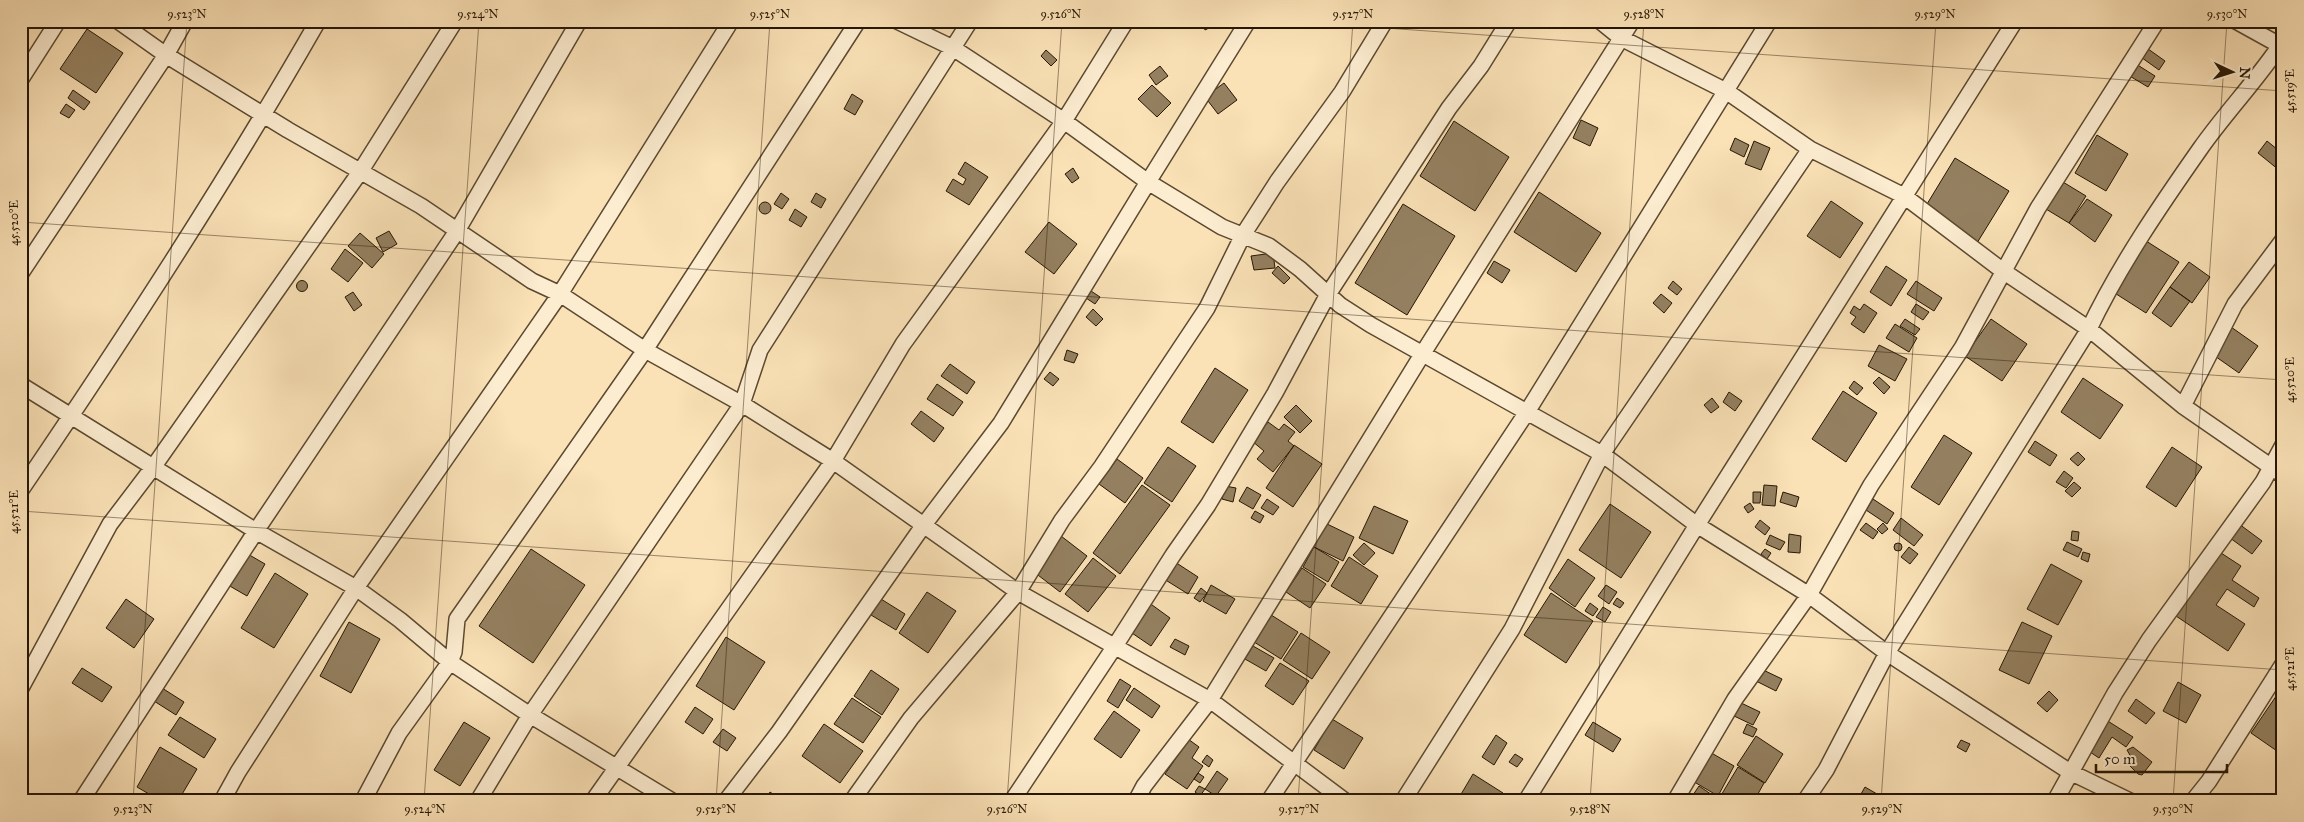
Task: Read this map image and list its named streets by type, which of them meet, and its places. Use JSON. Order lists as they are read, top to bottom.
{
  "scale_bar": "50 m",
  "north": "right",
  "coordinates": [
    "9.523°N",
    "9.524°N",
    "9.525°N",
    "9.526°N",
    "9.527°N",
    "9.528°N",
    "9.529°N",
    "9.530°N",
    "45.519°E",
    "45.520°E",
    "45.521°E"
  ]
}
